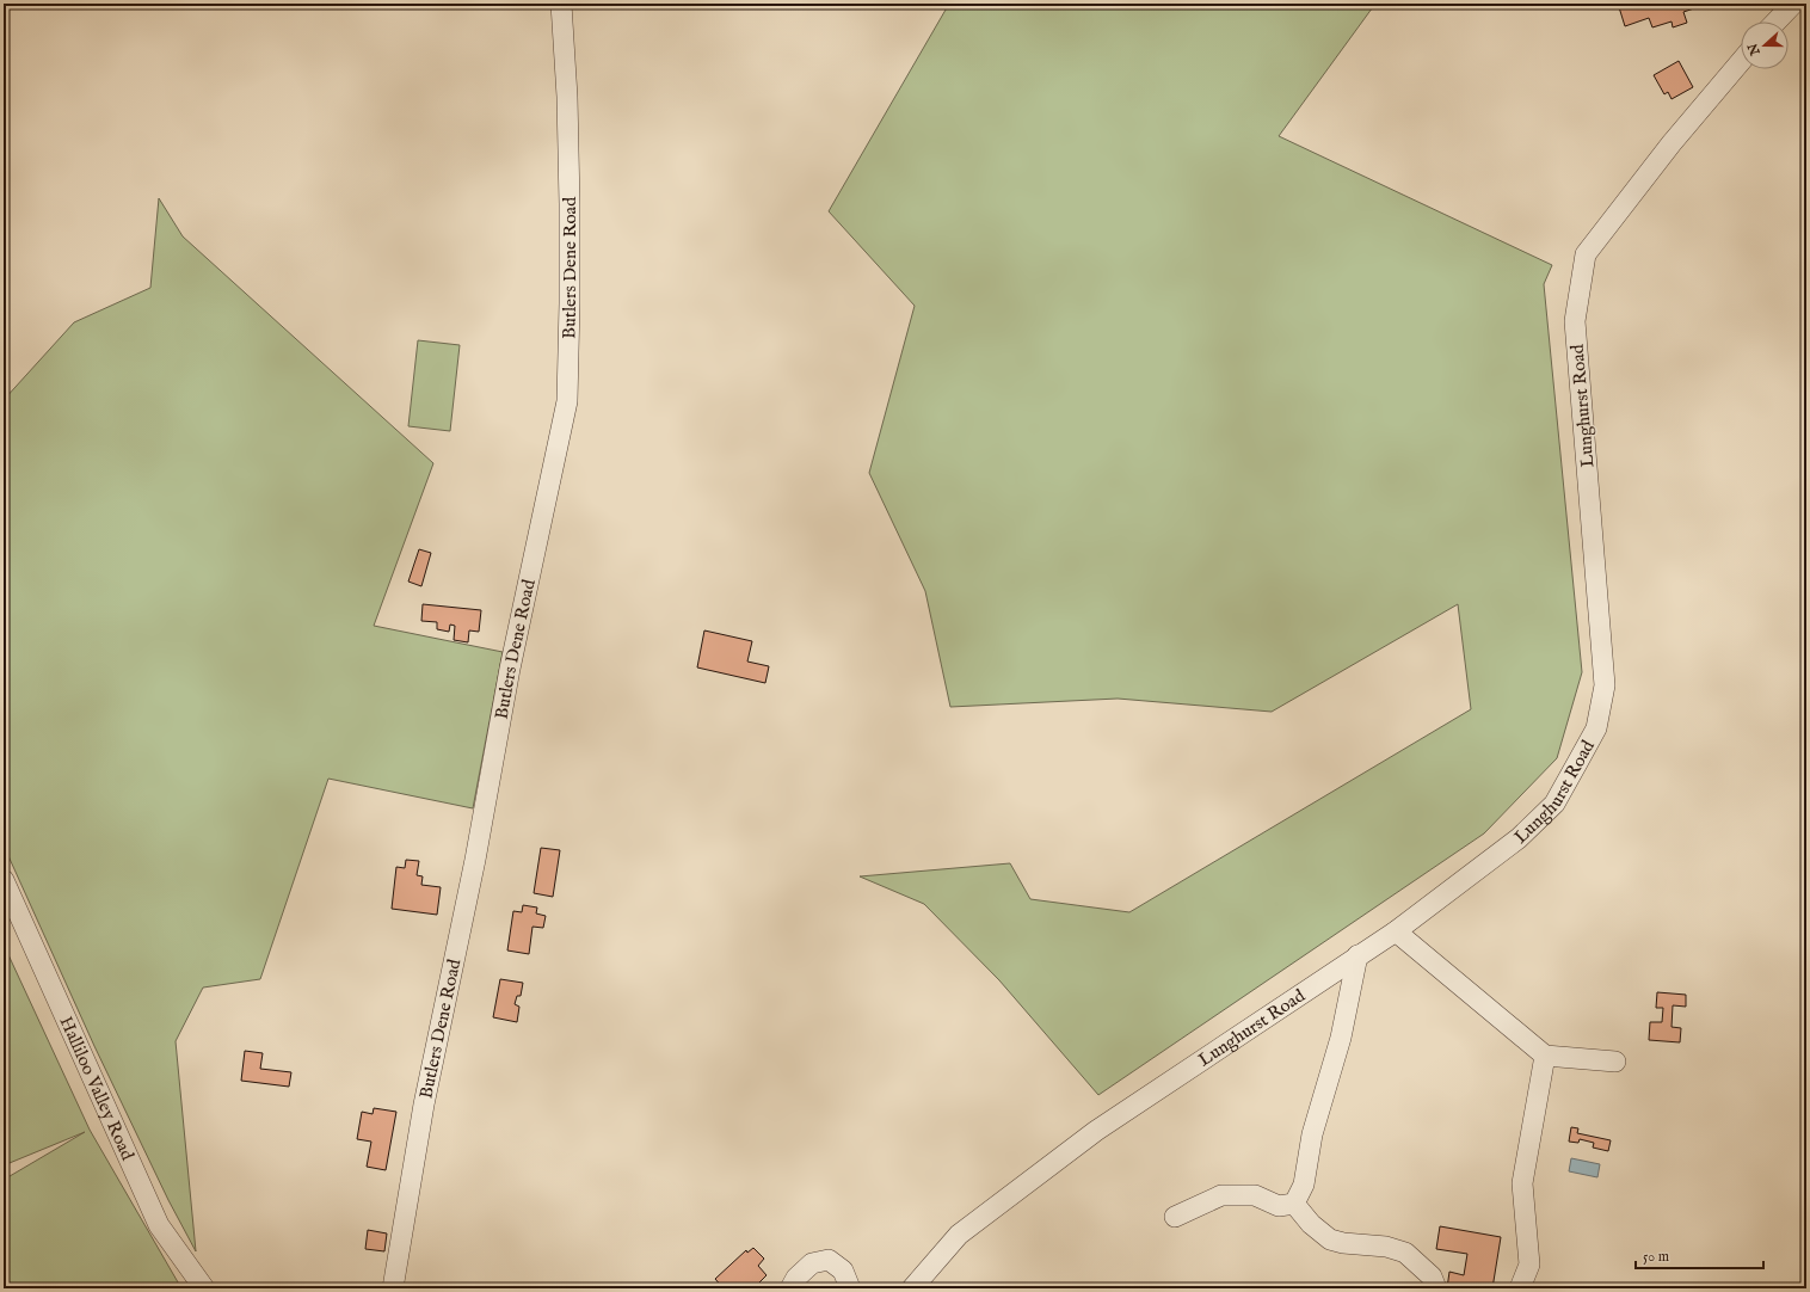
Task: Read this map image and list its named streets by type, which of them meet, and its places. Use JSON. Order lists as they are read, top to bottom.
{
  "streets": {
    "street": ["Butlers Dene Road", "Lunghurst Road", "Halliloo Valley Road"]
  },
  "scale_bar": "50 m",
  "north": "left"
}
